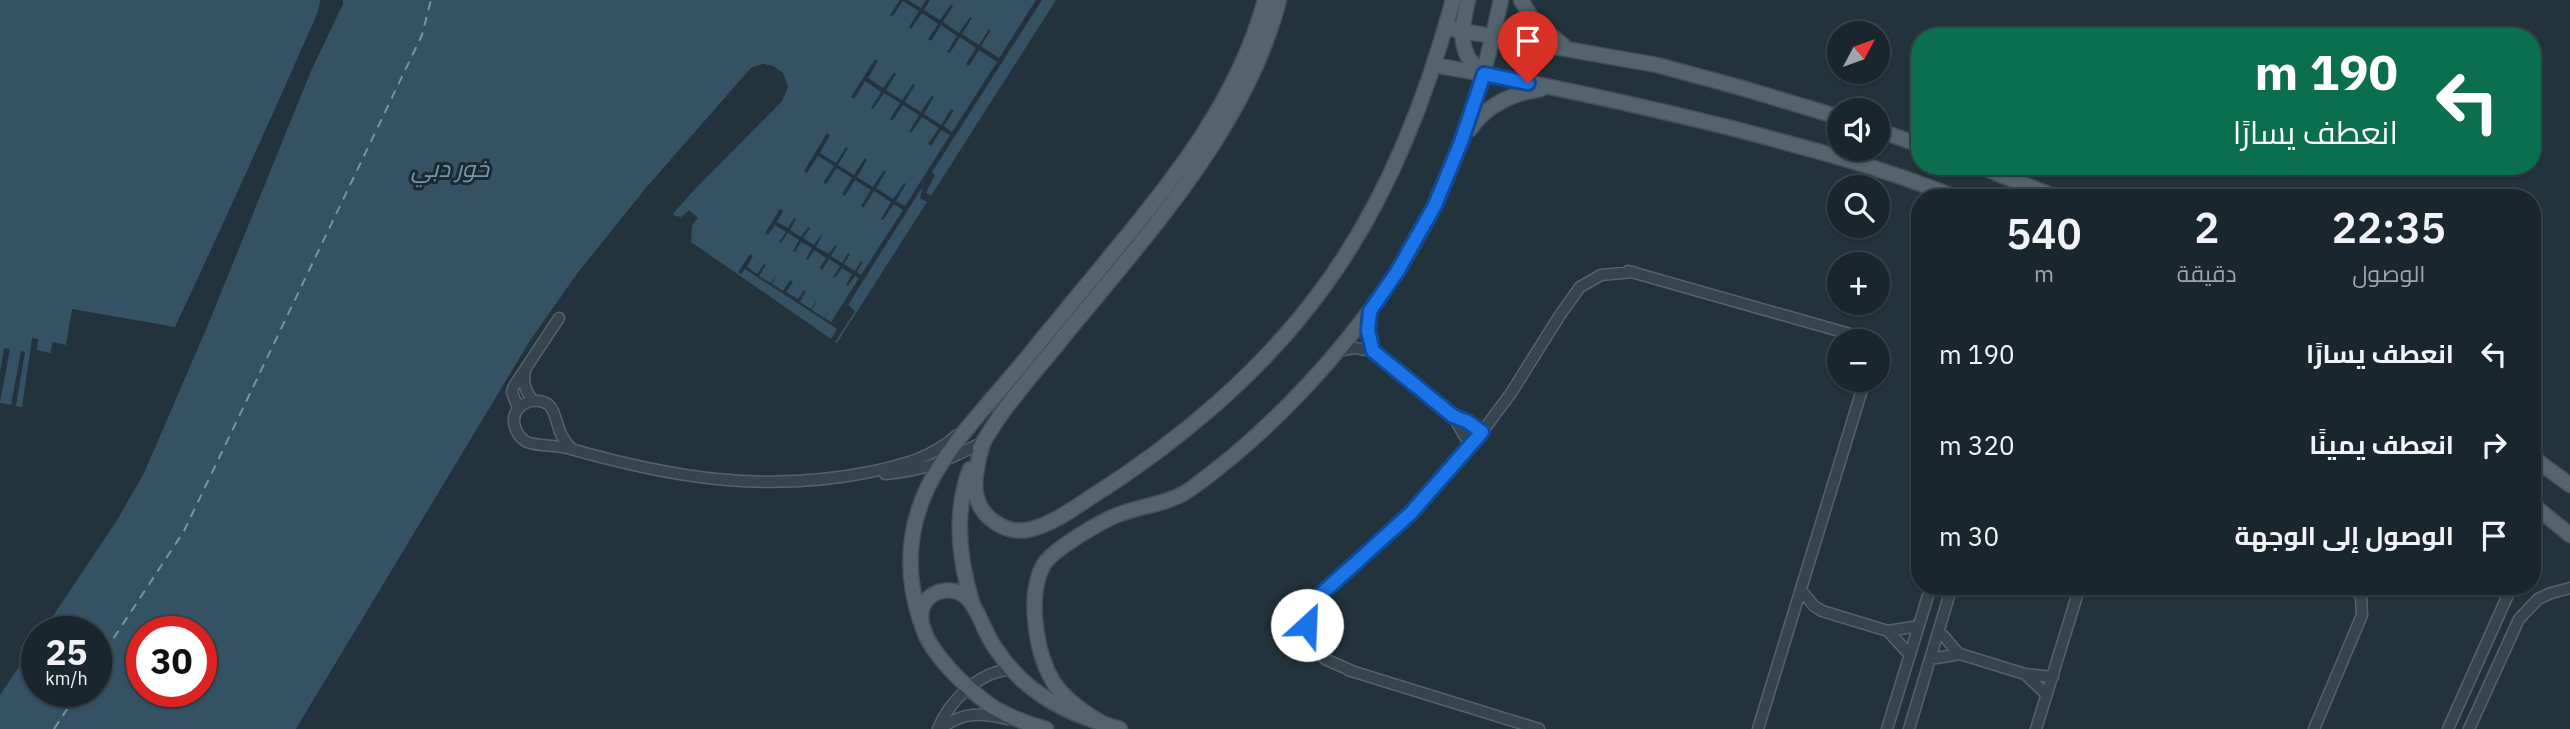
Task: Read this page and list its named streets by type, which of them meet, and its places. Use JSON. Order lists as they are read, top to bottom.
{
  "water": ["خور دبي"],
  "north": "top right",
  "page": {
    "map_buttons": ["+", "−"],
    "turn": ["190 m", "انعطف يسارًا"],
    "eta": [
      "22:35",
      "الوصول",
      "2",
      "دقيقة",
      "540",
      "m"
    ],
    "list": [
      {
        "name": "انعطف يسارًا",
        "value": "190 m"
      },
      {
        "name": "انعطف يمينًا",
        "value": "320 m"
      },
      {
        "name": "الوصول إلى الوجهة",
        "value": "30 m"
      }
    ],
    "speed": "25 km/h",
    "limit": "30"
  }
}
